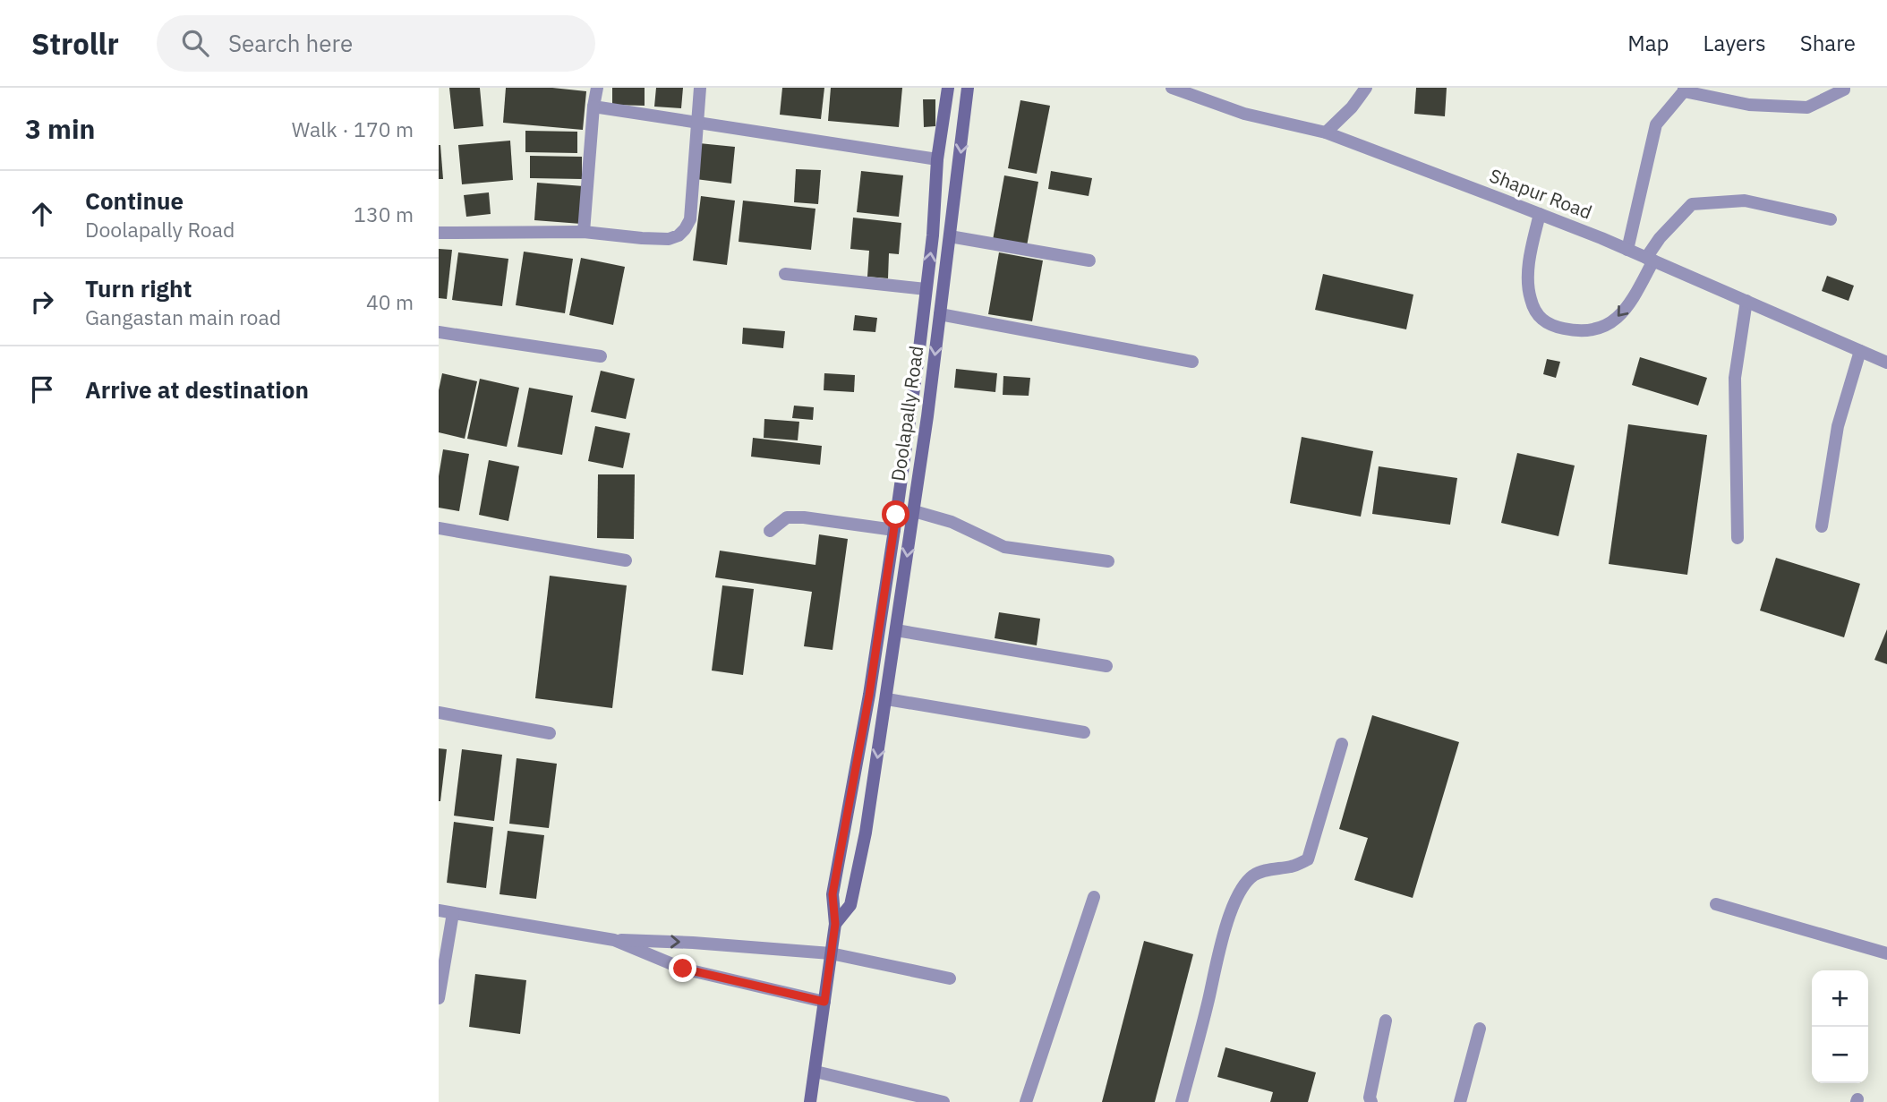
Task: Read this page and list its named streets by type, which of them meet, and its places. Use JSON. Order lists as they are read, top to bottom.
{
  "streets": {
    "main road": ["Doolapally Road"],
    "street": ["Shapur Road"]
  },
  "page": {
    "header": "Strollr",
    "search": "Search here",
    "nav": ["Map", "Layers", "Share"],
    "heading": ["3 min", "Walk · 170 m"],
    "list": [
      ["Continue", "Doolapally Road", "130 m"],
      ["Turn right", "Gangastan main road", "40 m"],
      "Arrive at destination"
    ],
    "map_buttons": ["+", "−"]
  }
}
